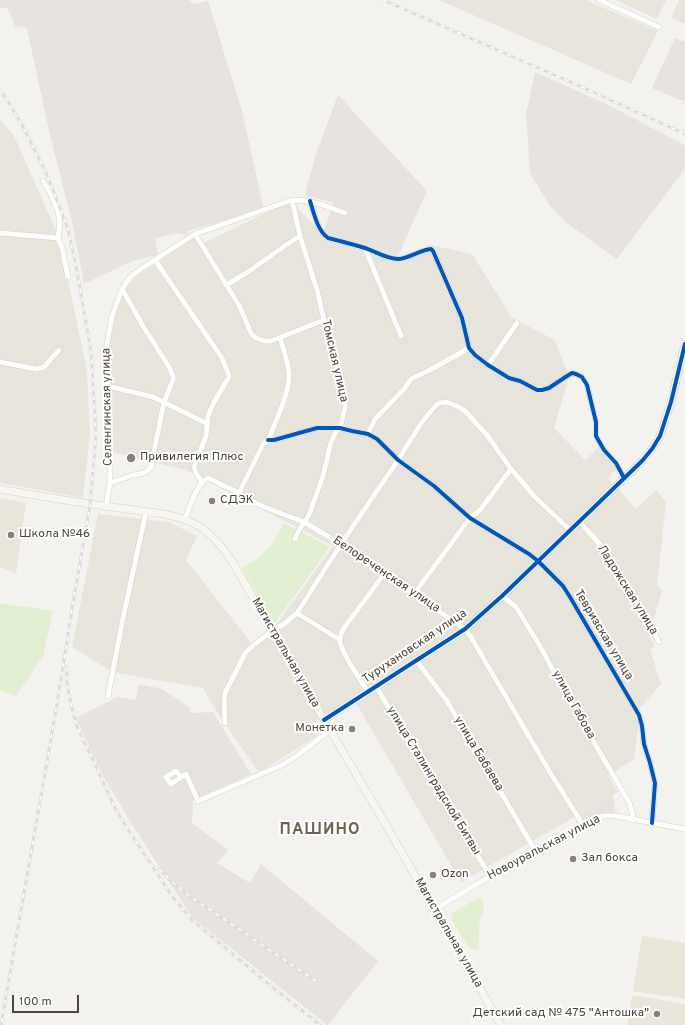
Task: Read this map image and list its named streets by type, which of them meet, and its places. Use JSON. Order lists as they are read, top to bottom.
{
  "streets": {
    "main road": ["Турухановская улица", "Магистральная улица"],
    "street": [
      "Томская улица",
      "Селенгинская улица",
      "Белореченская улица",
      "Ладожская улица",
      "Тевризская улица",
      "улица Габова",
      "улица Бабаева",
      "улица Сталинградской Битвы",
      "Новоуральская улица"
    ]
  },
  "crossings": [
    ["Томская улица", "Селенгинская улица"],
    ["Томская улица", "Белореченская улица"],
    ["Томская улица", "Тевризская улица"],
    ["Селенгинская улица", "Магистральная улица"],
    ["Белореченская улица", "Турухановская улица"],
    ["Белореченская улица", "Новоуральская улица"],
    ["Ладожская улица", "Турухановская улица"],
    ["Тевризская улица", "Турухановская улица"],
    ["Тевризская улица", "Новоуральская улица"],
    ["Турухановская улица", "Магистральная улица"],
    ["Турухановская улица", "улица Габова"],
    ["Турухановская улица", "улица Бабаева"],
    ["Турухановская улица", "улица Сталинградской Битвы"],
    ["Магистральная улица", "Новоуральская улица"],
    ["улица Габова", "Новоуральская улица"],
    ["улица Бабаева", "Новоуральская улица"],
    ["улица Сталинградской Битвы", "Новоуральская улица"]
  ],
  "districts": ["ПАШИНО"],
  "places": [
    "Привилегия Плюс",
    "СДЭК",
    "Школа №46",
    "Монетка",
    "Зал бокса",
    "Ozon",
    "Детский сад № 475 \"Антошка\""
  ],
  "scale_bar": "100 m"
}
